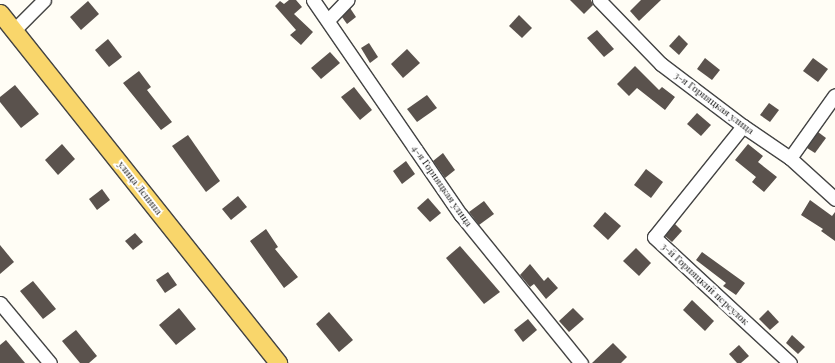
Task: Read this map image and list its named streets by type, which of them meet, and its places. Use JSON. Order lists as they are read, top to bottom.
{
  "streets": {
    "main road": ["улица Ленина"],
    "street": ["3-я Горняцкая улица", "4-я Горняцкая улица", "3-й Горняцкий переулок"]
  },
  "crossings": [
    ["3-я Горняцкая улица", "3-й Горняцкий переулок"]
  ]
}
